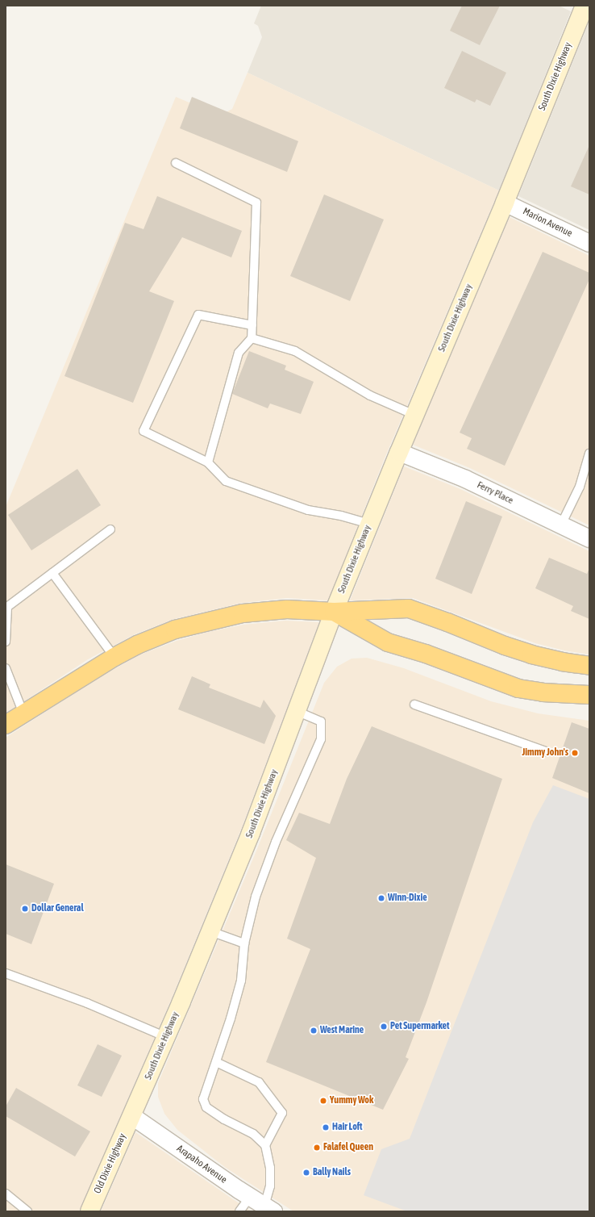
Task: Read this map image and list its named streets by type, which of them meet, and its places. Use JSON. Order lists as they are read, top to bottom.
{
  "streets": {
    "main road": ["South Dixie Highway", "Old Dixie Highway"],
    "street": ["Marion Avenue", "Ferry Place", "Arapaho Avenue"]
  },
  "crossings": [
    ["South Dixie Highway", "Marion Avenue"],
    ["South Dixie Highway", "Ferry Place"],
    ["South Dixie Highway", "Old Dixie Highway"],
    ["South Dixie Highway", "Arapaho Avenue"],
    ["Old Dixie Highway", "Arapaho Avenue"]
  ],
  "places": [
    "Jimmy John's",
    "Winn-Dixie",
    "Dollar General",
    "Pet Supermarket",
    "West Marine",
    "Yummy Wok",
    "Hair Loft",
    "Falafel Queen",
    "Bally Nails"
  ]
}
